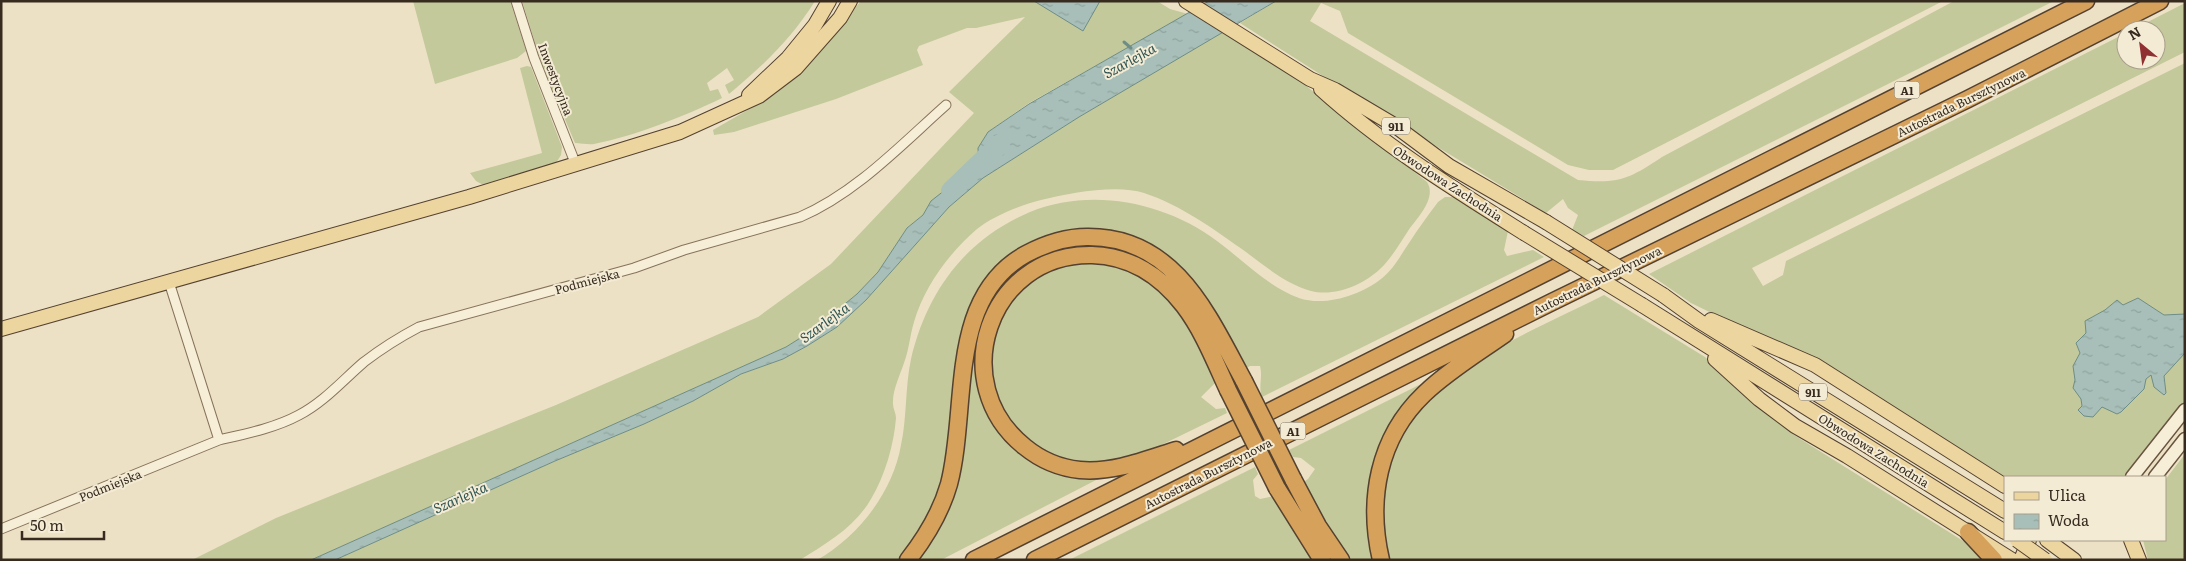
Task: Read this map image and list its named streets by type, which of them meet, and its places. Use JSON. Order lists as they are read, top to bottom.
{
  "streets": {
    "highway": ["A1", "Autostrada Bursztynowa"],
    "main road": ["911", "Obwodowa Zachodnia"],
    "street": ["Inwestycyjna", "Podmiejska"]
  },
  "crossings": [
    ["911", "Obwodowa Zachodnia"]
  ],
  "water": ["Szarlejka"],
  "legend": ["Ulica", "Woda"],
  "scale_bar": "50 m",
  "north": "top left"
}
